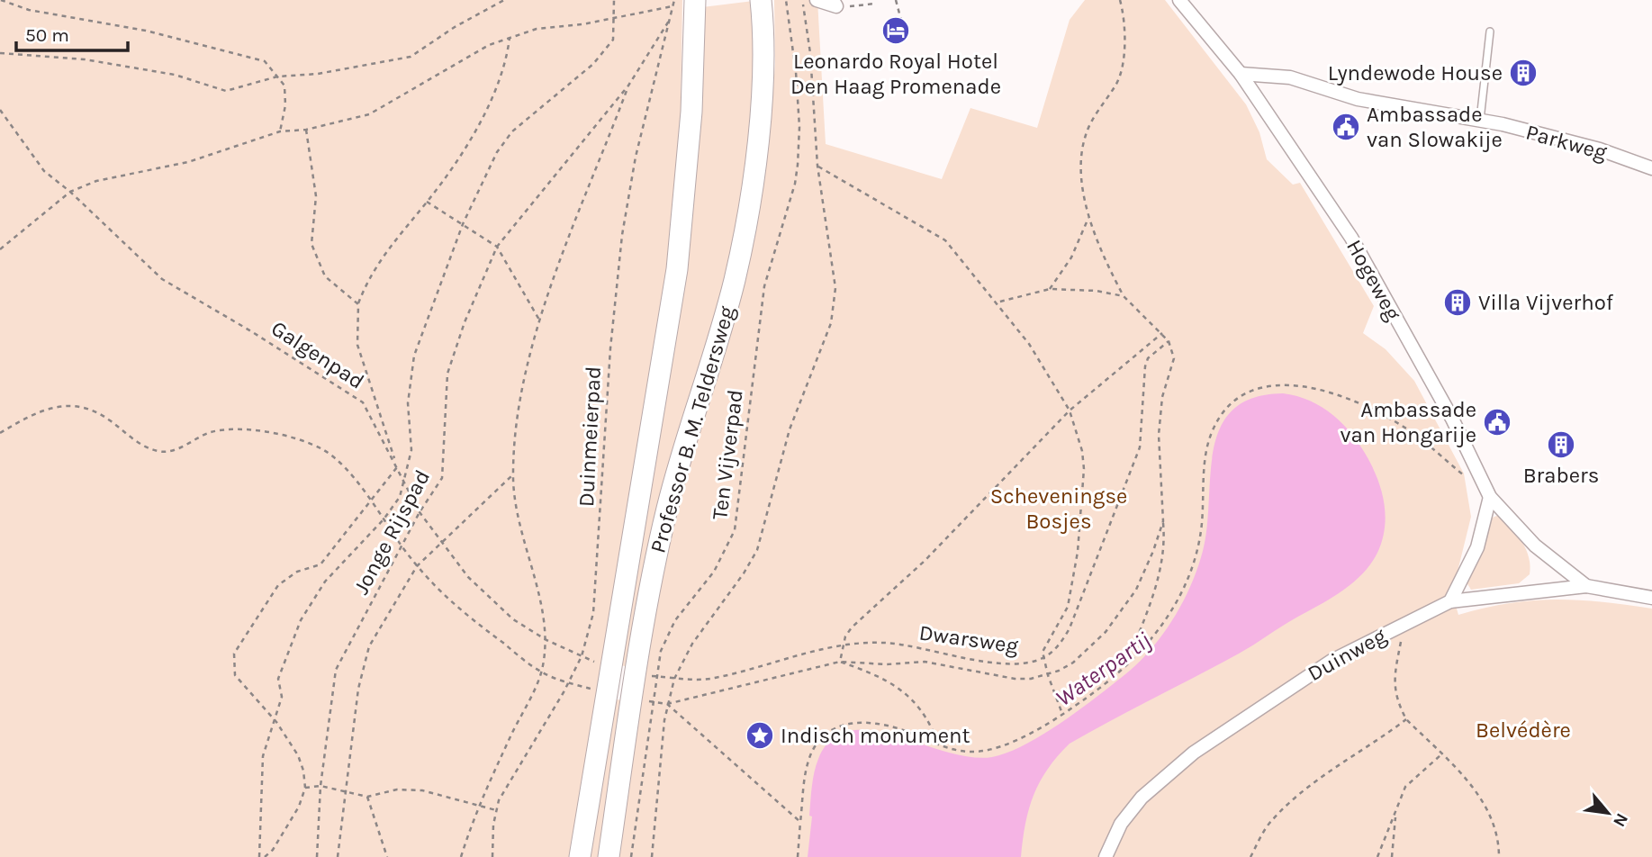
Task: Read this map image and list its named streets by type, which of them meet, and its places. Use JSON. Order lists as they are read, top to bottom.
{
  "streets": {
    "main road": ["Professor B. M. Teldersweg"],
    "street": ["Parkweg", "Hogeweg", "Duinweg"],
    "path": [
      "Galgenpad",
      "Duinmeierpad",
      "Ten Vijverpad",
      "Jonge Rijspad",
      "Dwarsweg"
    ]
  },
  "crossings": [
    ["Parkweg", "Hogeweg"],
    ["Hogeweg", "Duinweg"],
    ["Galgenpad", "Duinmeierpad"],
    ["Galgenpad", "Jonge Rijspad"],
    ["Duinmeierpad", "Jonge Rijspad"],
    ["Ten Vijverpad", "Dwarsweg"]
  ],
  "water": ["Waterpartij"],
  "parks": ["Scheveningse Bosjes", "Belvédère"],
  "places": {
    "hotel": ["Leonardo Royal Hotel Den Haag Promenade"],
    "building": ["Lyndewode House", "Villa Vijverhof", "Brabers"],
    "public building": ["Ambassade van Slowakije", "Ambassade van Hongarije"],
    "place": ["Indisch monument"]
  },
  "scale_bar": "50 m",
  "north": "bottom right"
}
